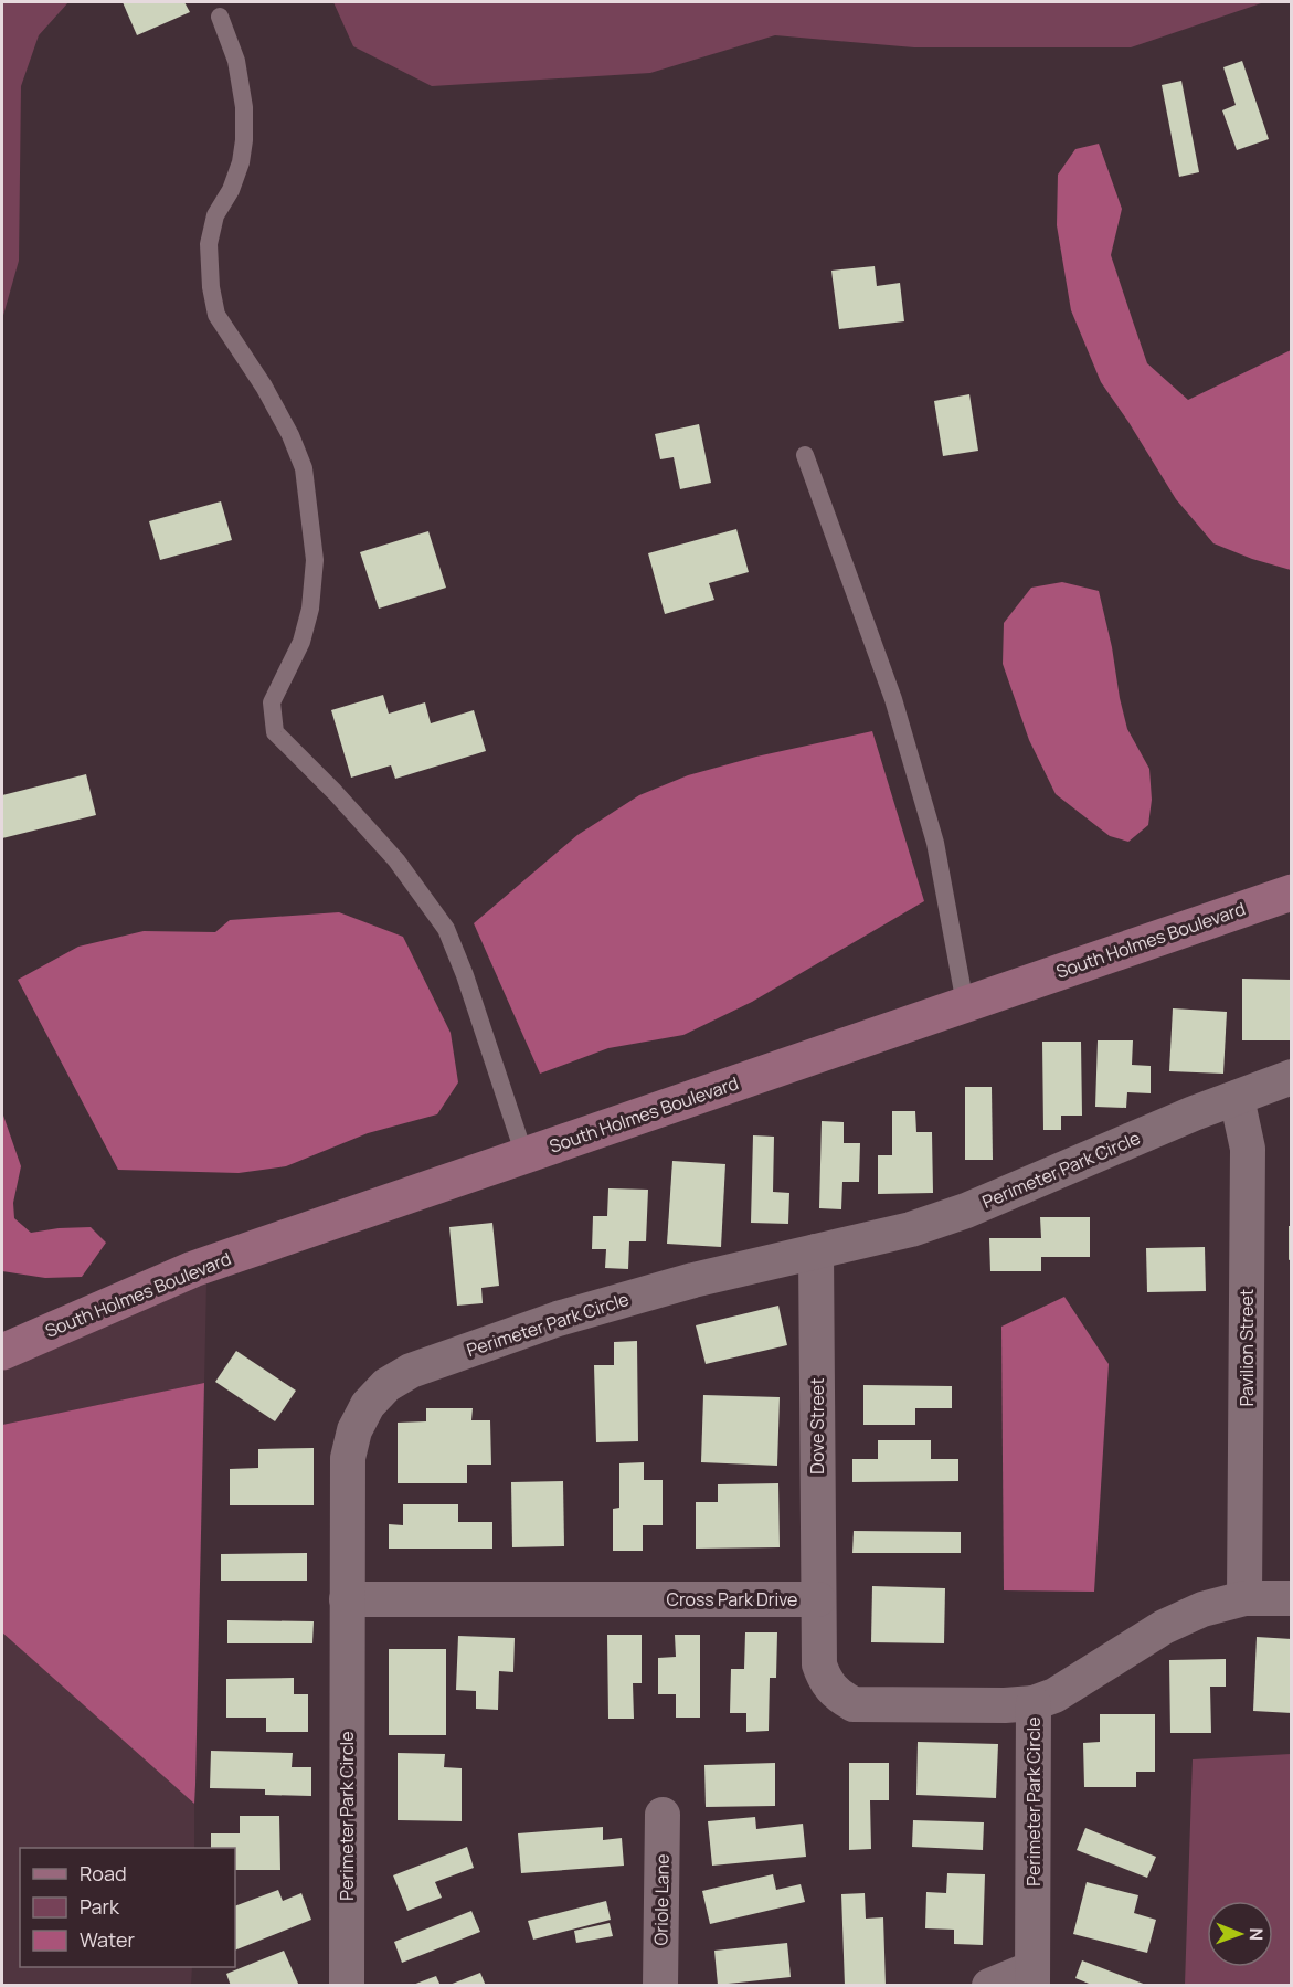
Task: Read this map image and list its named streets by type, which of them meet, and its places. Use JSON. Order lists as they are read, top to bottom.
{
  "streets": {
    "main road": ["South Holmes Boulevard"],
    "street": [
      "Perimeter Park Circle",
      "Pavilion Street",
      "Dove Street",
      "Cross Park Drive",
      "Oriole Lane"
    ]
  },
  "crossings": [
    ["Perimeter Park Circle", "Pavilion Street"],
    ["Perimeter Park Circle", "Dove Street"],
    ["Perimeter Park Circle", "Cross Park Drive"],
    ["Dove Street", "Cross Park Drive"]
  ],
  "legend": ["Road", "Park", "Water"],
  "north": "right"
}
